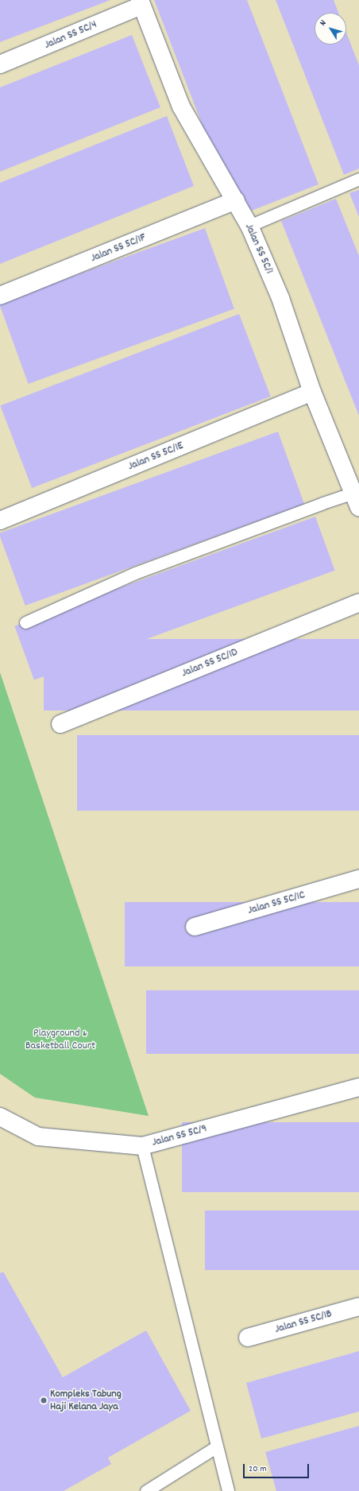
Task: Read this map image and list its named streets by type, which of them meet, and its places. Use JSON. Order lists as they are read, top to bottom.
{
  "streets": {
    "street": [
      "Jalan SS 5C/4",
      "Jalan SS 5C/1F",
      "Jalan SS 5C/1",
      "Jalan SS 5C/1E",
      "Jalan SS 5C/1D",
      "Jalan SS 5C/1C",
      "Jalan SS 5C/9",
      "Jalan SS 5C/1B"
    ]
  },
  "crossings": [
    ["Jalan SS 5C/4", "Jalan SS 5C/1"],
    ["Jalan SS 5C/1F", "Jalan SS 5C/1"],
    ["Jalan SS 5C/1", "Jalan SS 5C/1E"]
  ],
  "parks": ["Playground & Basketball Court"],
  "places": ["Kompleks Tabung Haji Kelana Jaya"],
  "scale_bar": "20 m",
  "north": "top left"
}
